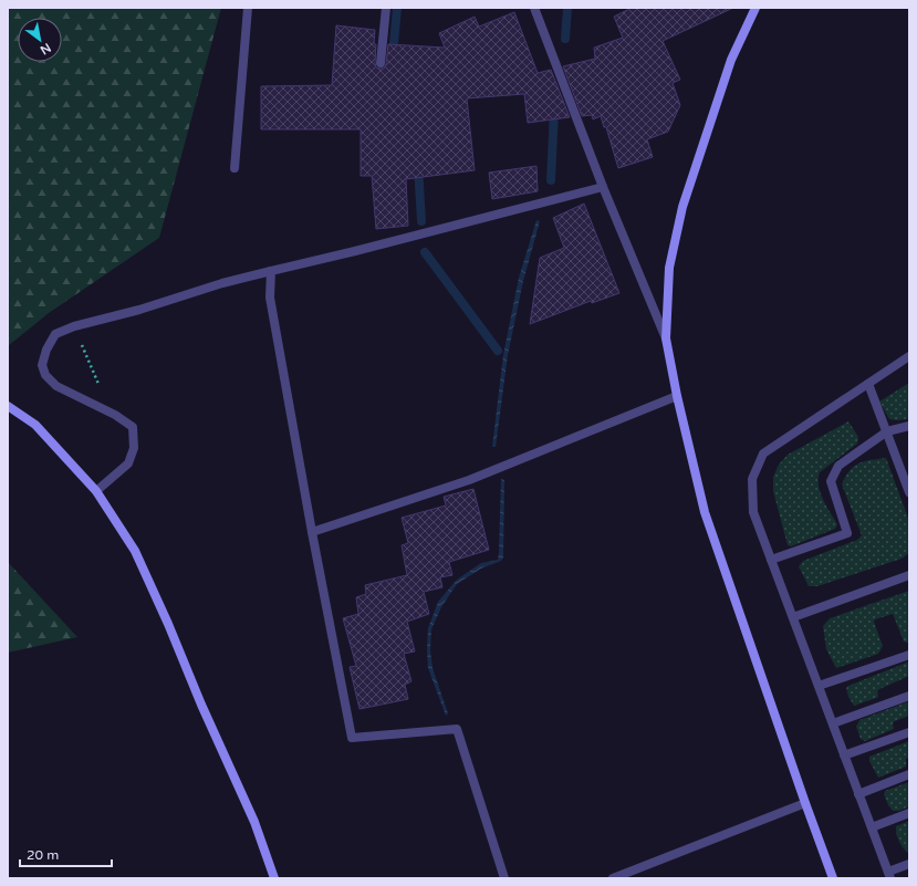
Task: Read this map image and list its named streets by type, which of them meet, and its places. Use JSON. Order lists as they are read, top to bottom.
{
  "scale_bar": "20 m",
  "north": "bottom right"
}
